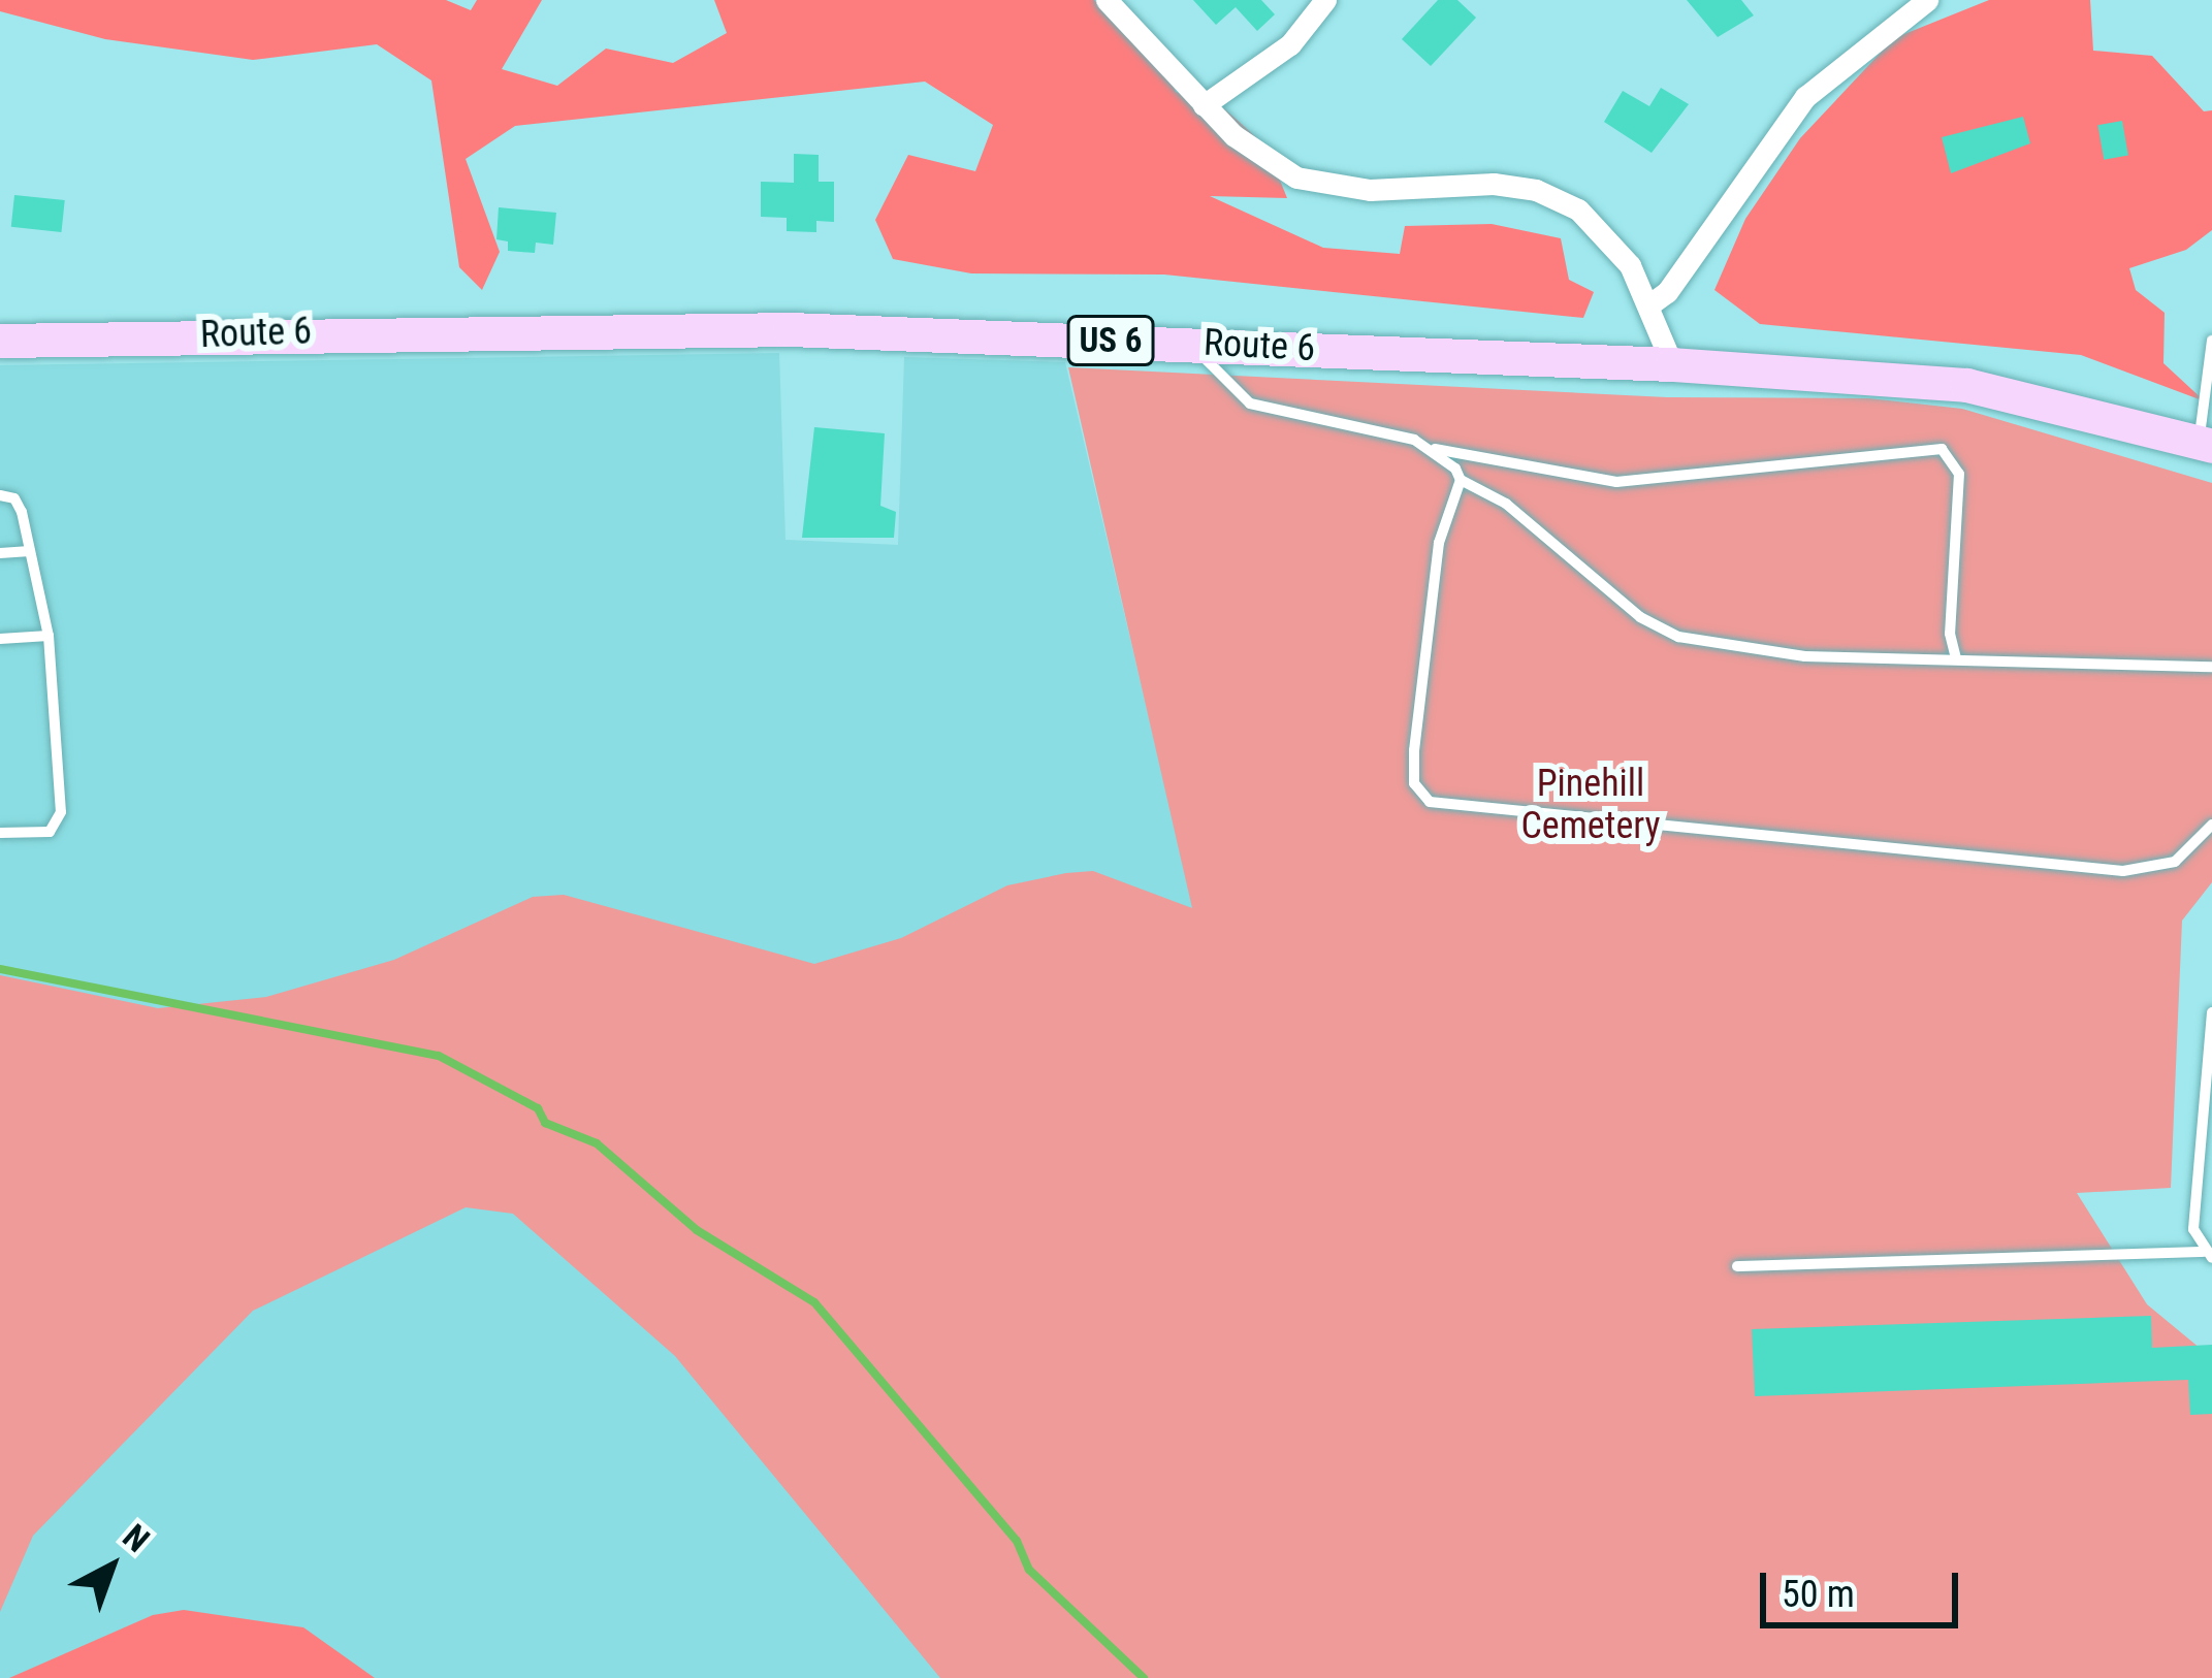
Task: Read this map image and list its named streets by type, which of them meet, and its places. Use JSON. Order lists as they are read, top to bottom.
{
  "streets": {
    "main road": ["Route 6", "US 6"]
  },
  "parks": ["Pinehill Cemetery"],
  "scale_bar": "50 m",
  "north": "top right"
}
